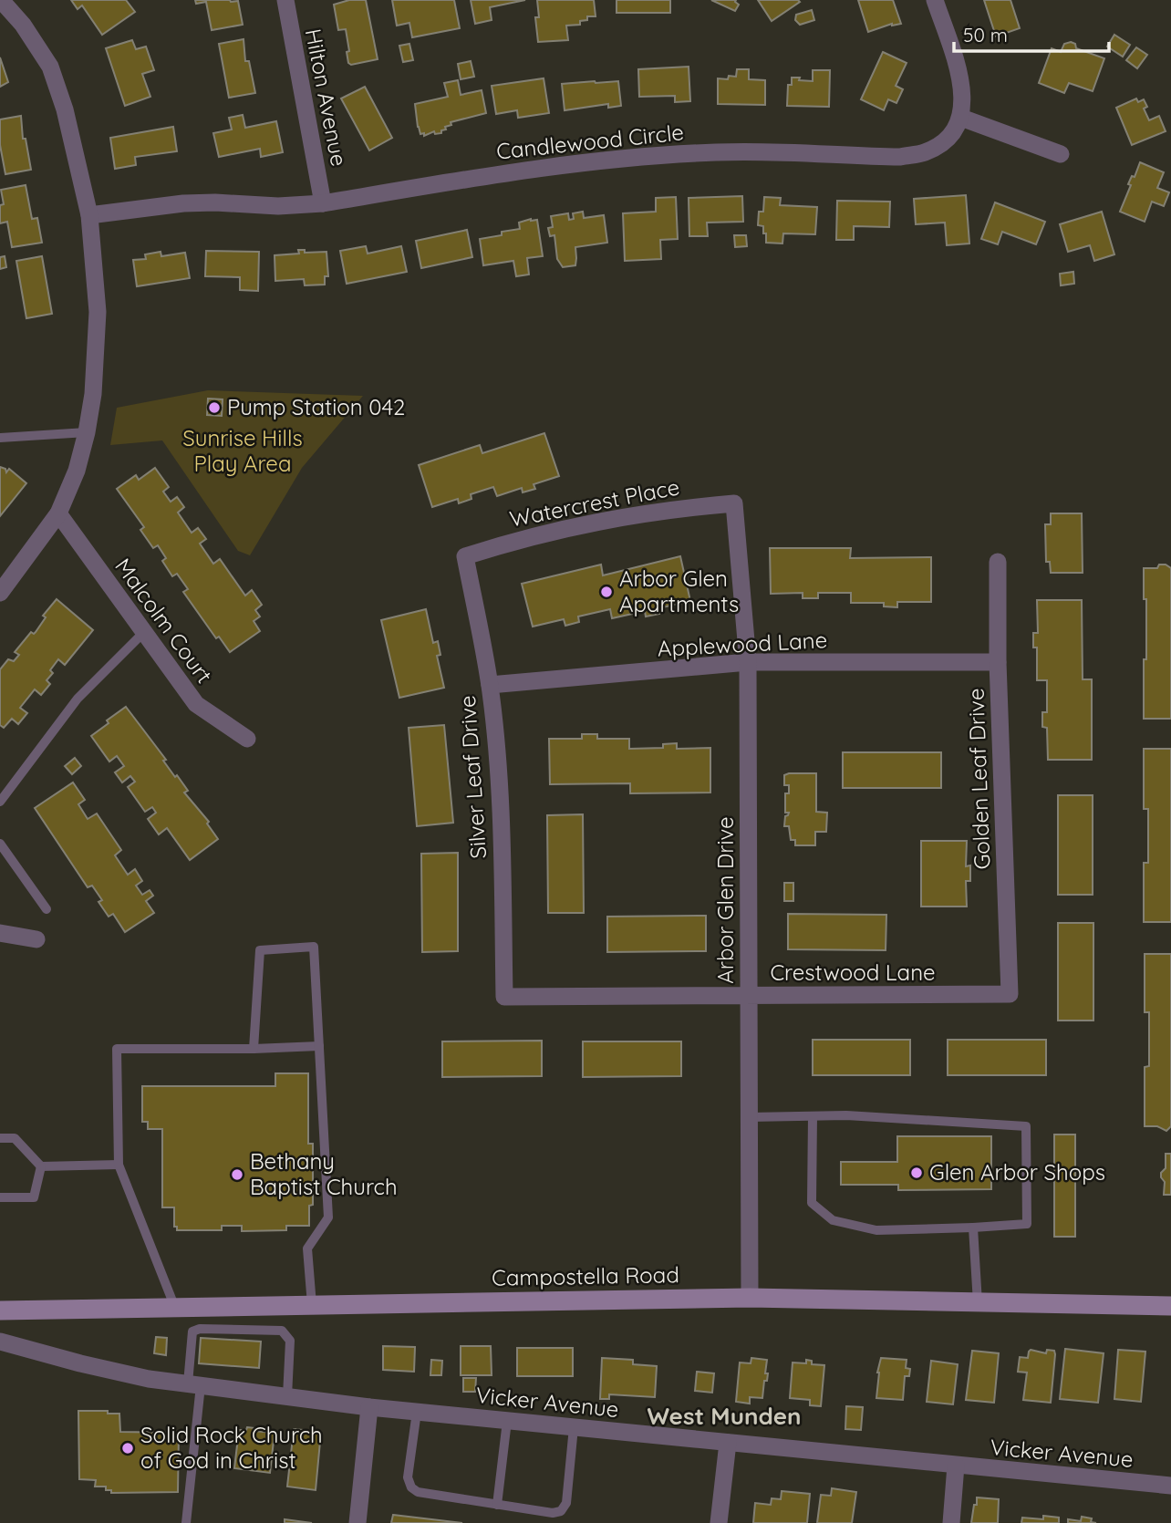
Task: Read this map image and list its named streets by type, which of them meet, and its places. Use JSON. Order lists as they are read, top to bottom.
{
  "streets": {
    "main road": ["Campostella Road"],
    "street": [
      "Hilton Avenue",
      "Candlewood Circle",
      "Watercrest Place",
      "Malcolm Court",
      "Applewood Lane",
      "Silver Leaf Drive",
      "Golden Leaf Drive",
      "Arbor Glen Drive",
      "Crestwood Lane",
      "Vicker Avenue"
    ]
  },
  "crossings": [
    ["Hilton Avenue", "Candlewood Circle"],
    ["Watercrest Place", "Silver Leaf Drive"],
    ["Watercrest Place", "Arbor Glen Drive"],
    ["Applewood Lane", "Silver Leaf Drive"],
    ["Applewood Lane", "Golden Leaf Drive"],
    ["Applewood Lane", "Arbor Glen Drive"],
    ["Silver Leaf Drive", "Crestwood Lane"],
    ["Golden Leaf Drive", "Crestwood Lane"],
    ["Arbor Glen Drive", "Crestwood Lane"],
    ["Arbor Glen Drive", "Campostella Road"]
  ],
  "districts": ["West Munden"],
  "parks": ["Sunrise Hills Play Area"],
  "places": [
    "Pump Station 042",
    "Arbor Glen Apartments",
    "Glen Arbor Shops",
    "Bethany Baptist Church",
    "Solid Rock Church of God in Christ"
  ],
  "scale_bar": "50 m"
}
